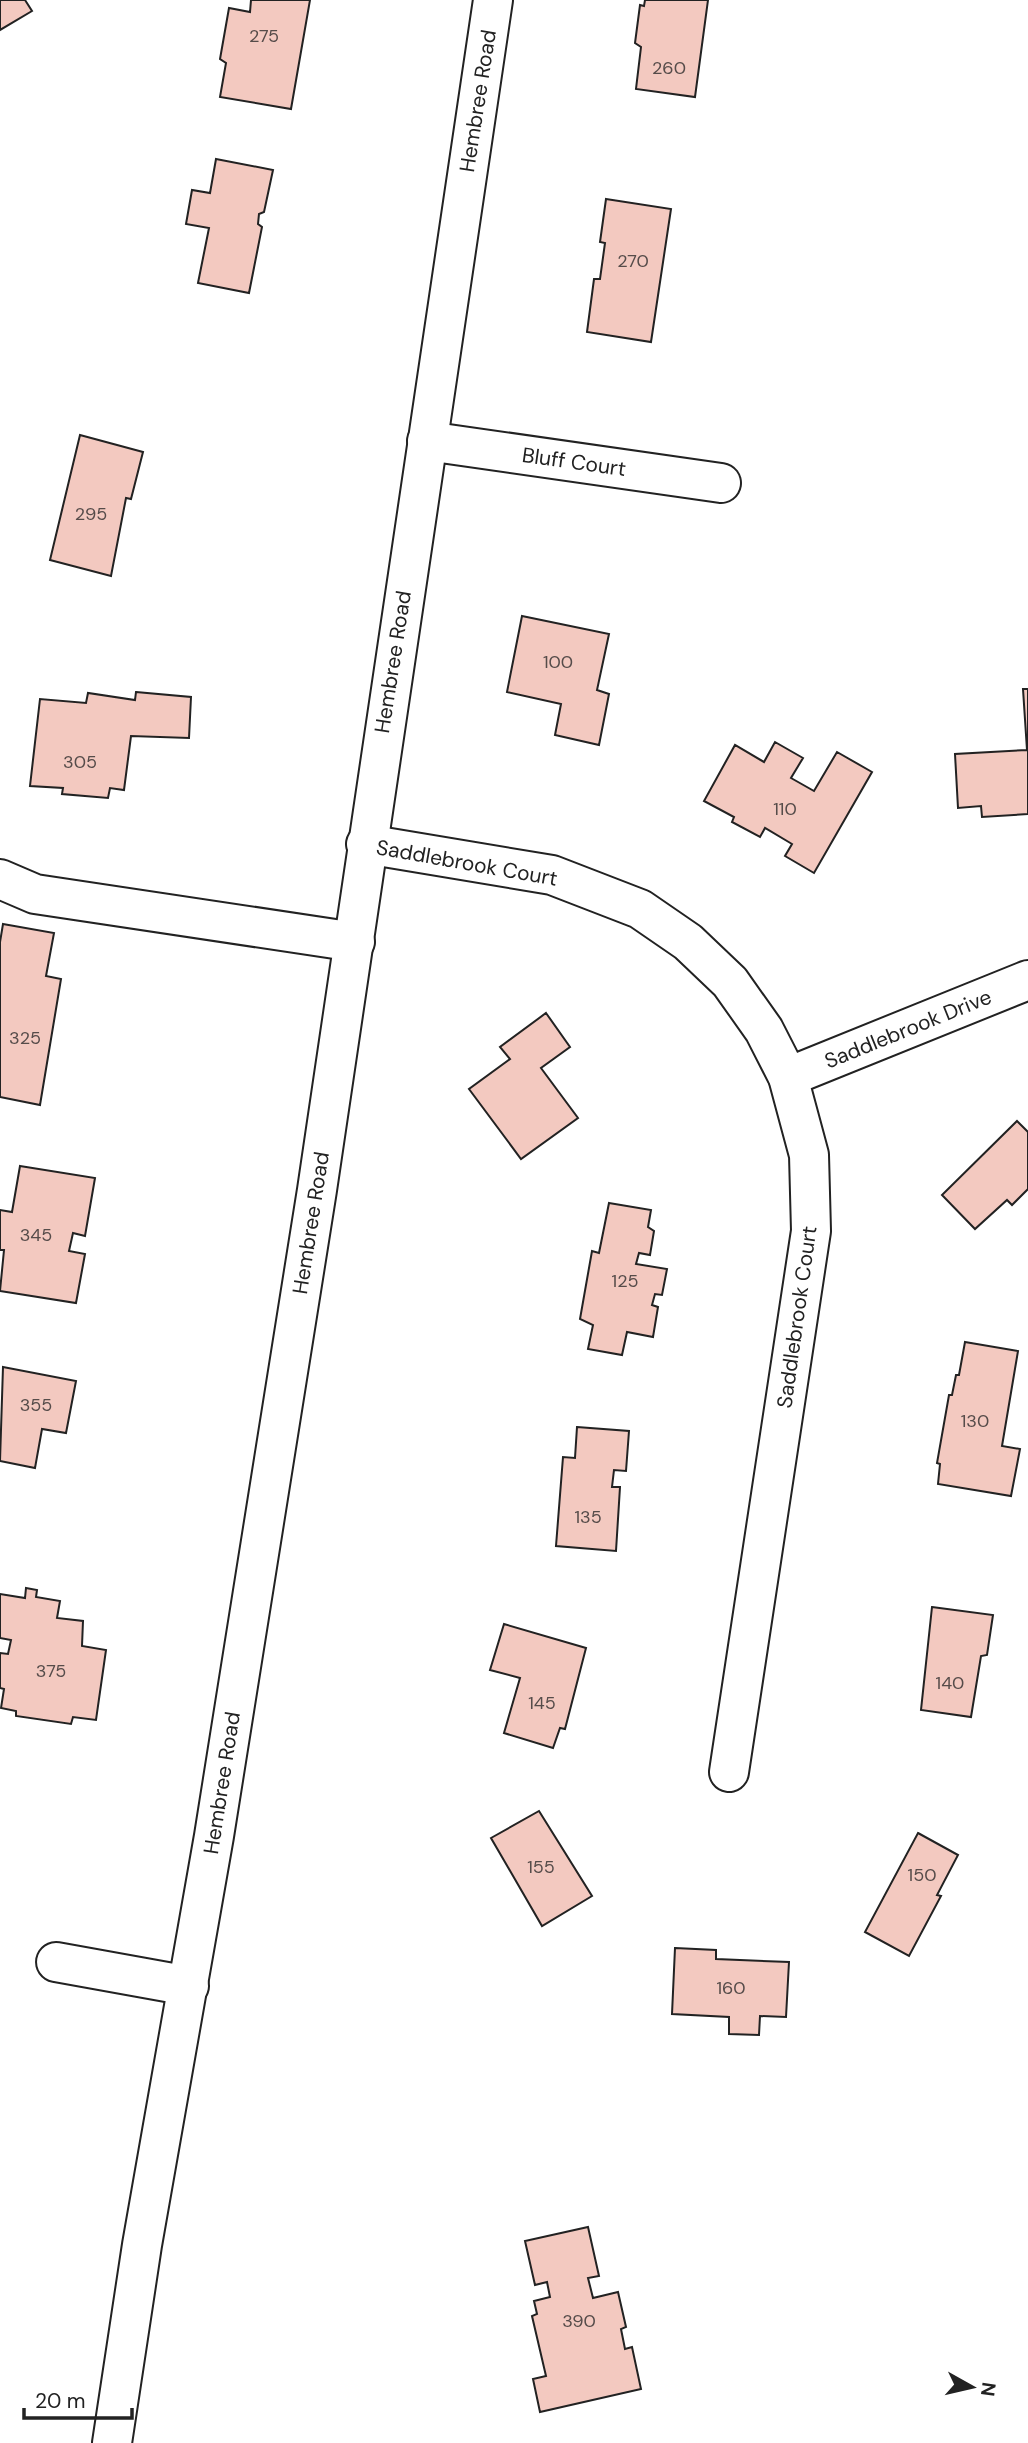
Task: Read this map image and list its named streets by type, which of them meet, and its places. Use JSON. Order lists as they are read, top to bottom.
{
  "streets": {
    "street": [
      "Hembree Road",
      "Bluff Court",
      "Saddlebrook Court",
      "Saddlebrook Drive"
    ]
  },
  "crossings": [
    ["Hembree Road", "Bluff Court"],
    ["Hembree Road", "Saddlebrook Court"],
    ["Saddlebrook Court", "Saddlebrook Drive"]
  ],
  "house_numbers": [
    "275",
    "260",
    "270",
    "295",
    "100",
    "305",
    "110",
    "325",
    "345",
    "125",
    "355",
    "130",
    "135",
    "375",
    "140",
    "145",
    "155",
    "150",
    "160",
    "390"
  ],
  "scale_bar": "20 m",
  "north": "right"
}
